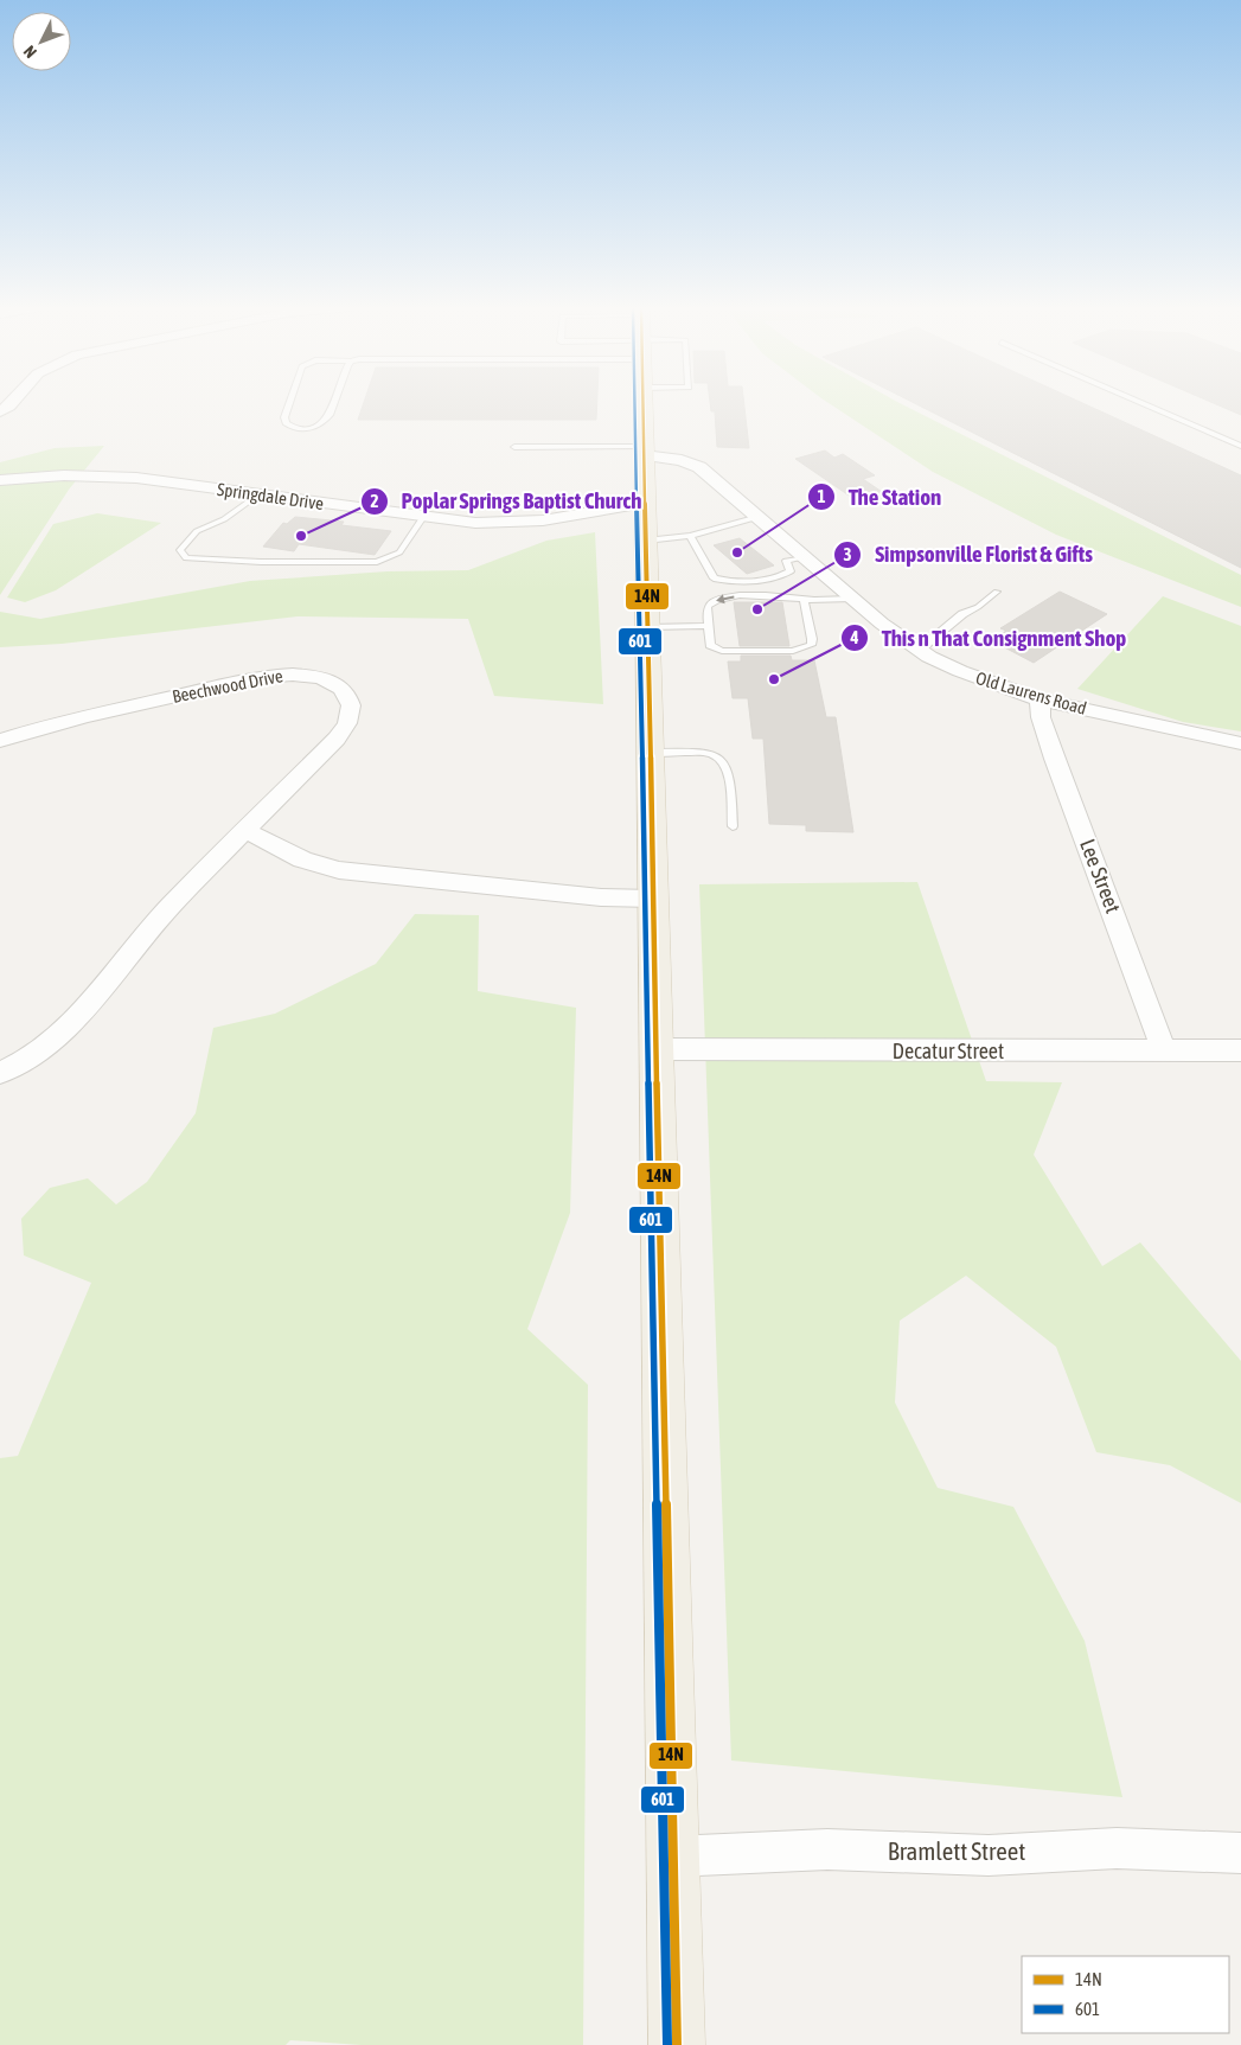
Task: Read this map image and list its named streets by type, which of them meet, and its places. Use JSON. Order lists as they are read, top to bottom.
{
  "streets": {
    "street": [
      "Springdale Drive",
      "Beechwood Drive",
      "Old Laurens Road",
      "Lee Street",
      "Decatur Street",
      "Bramlett Street"
    ]
  },
  "crossings": [
    ["Old Laurens Road", "Lee Street"],
    ["Lee Street", "Decatur Street"]
  ],
  "places": [
    "Poplar Springs Baptist Church",
    "The Station",
    "Simpsonville Florist & Gifts",
    "This n That Consignment Shop"
  ],
  "lines": ["transit line 14N", "transit line 601"],
  "legend": ["14N", "601"],
  "north": "bottom left"
}
